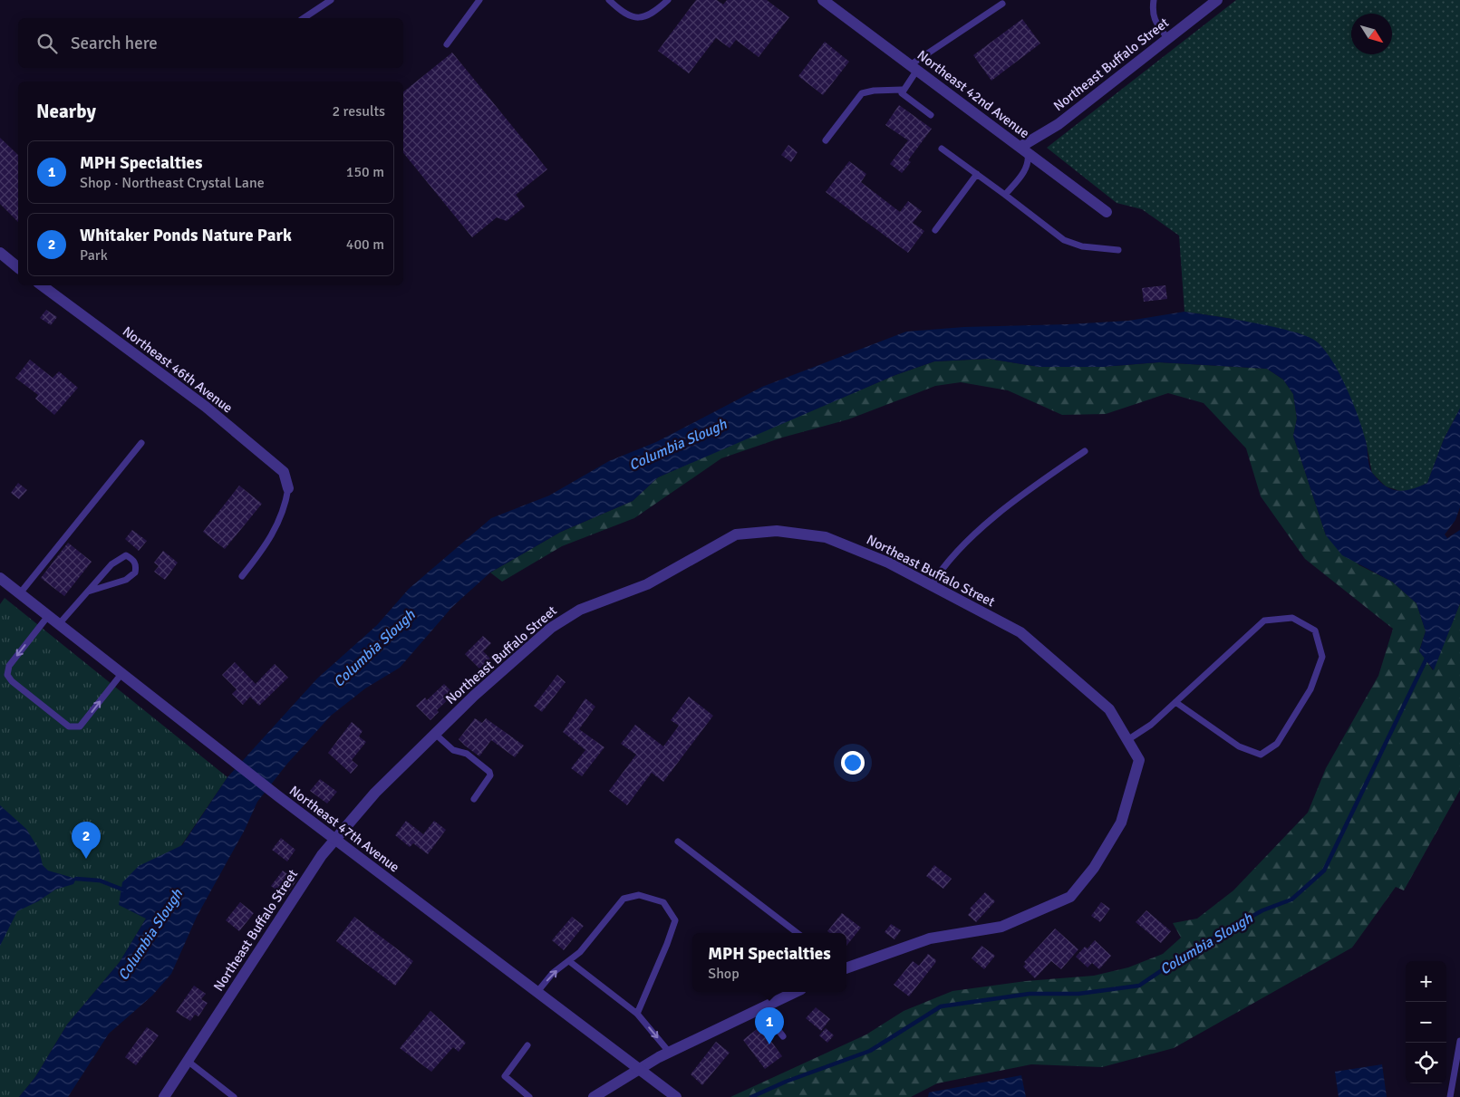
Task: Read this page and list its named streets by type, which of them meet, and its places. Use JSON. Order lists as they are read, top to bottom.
{
  "streets": {
    "street": [
      "Northeast Buffalo Street",
      "Northeast 42nd Avenue",
      "Northeast 46th Avenue",
      "Northeast 47th Avenue"
    ]
  },
  "crossings": [
    ["Northeast Buffalo Street", "Northeast 42nd Avenue"],
    ["Northeast Buffalo Street", "Northeast 47th Avenue"]
  ],
  "water": ["Columbia Slough"],
  "north": "bottom right",
  "page": {
    "search": "Search here",
    "heading": ["Nearby", "2 results"],
    "list": [
      {
        "mark": "1",
        "name": "MPH Specialties",
        "note": "Shop · Northeast Crystal Lane",
        "value": "150 m"
      },
      {
        "mark": "2",
        "name": "Whitaker Ponds Nature Park",
        "note": "Park",
        "value": "400 m"
      }
    ],
    "pins": ["2", "1"],
    "popup": ["MPH Specialties", "Shop"],
    "map_buttons": ["+", "−"]
  }
}
